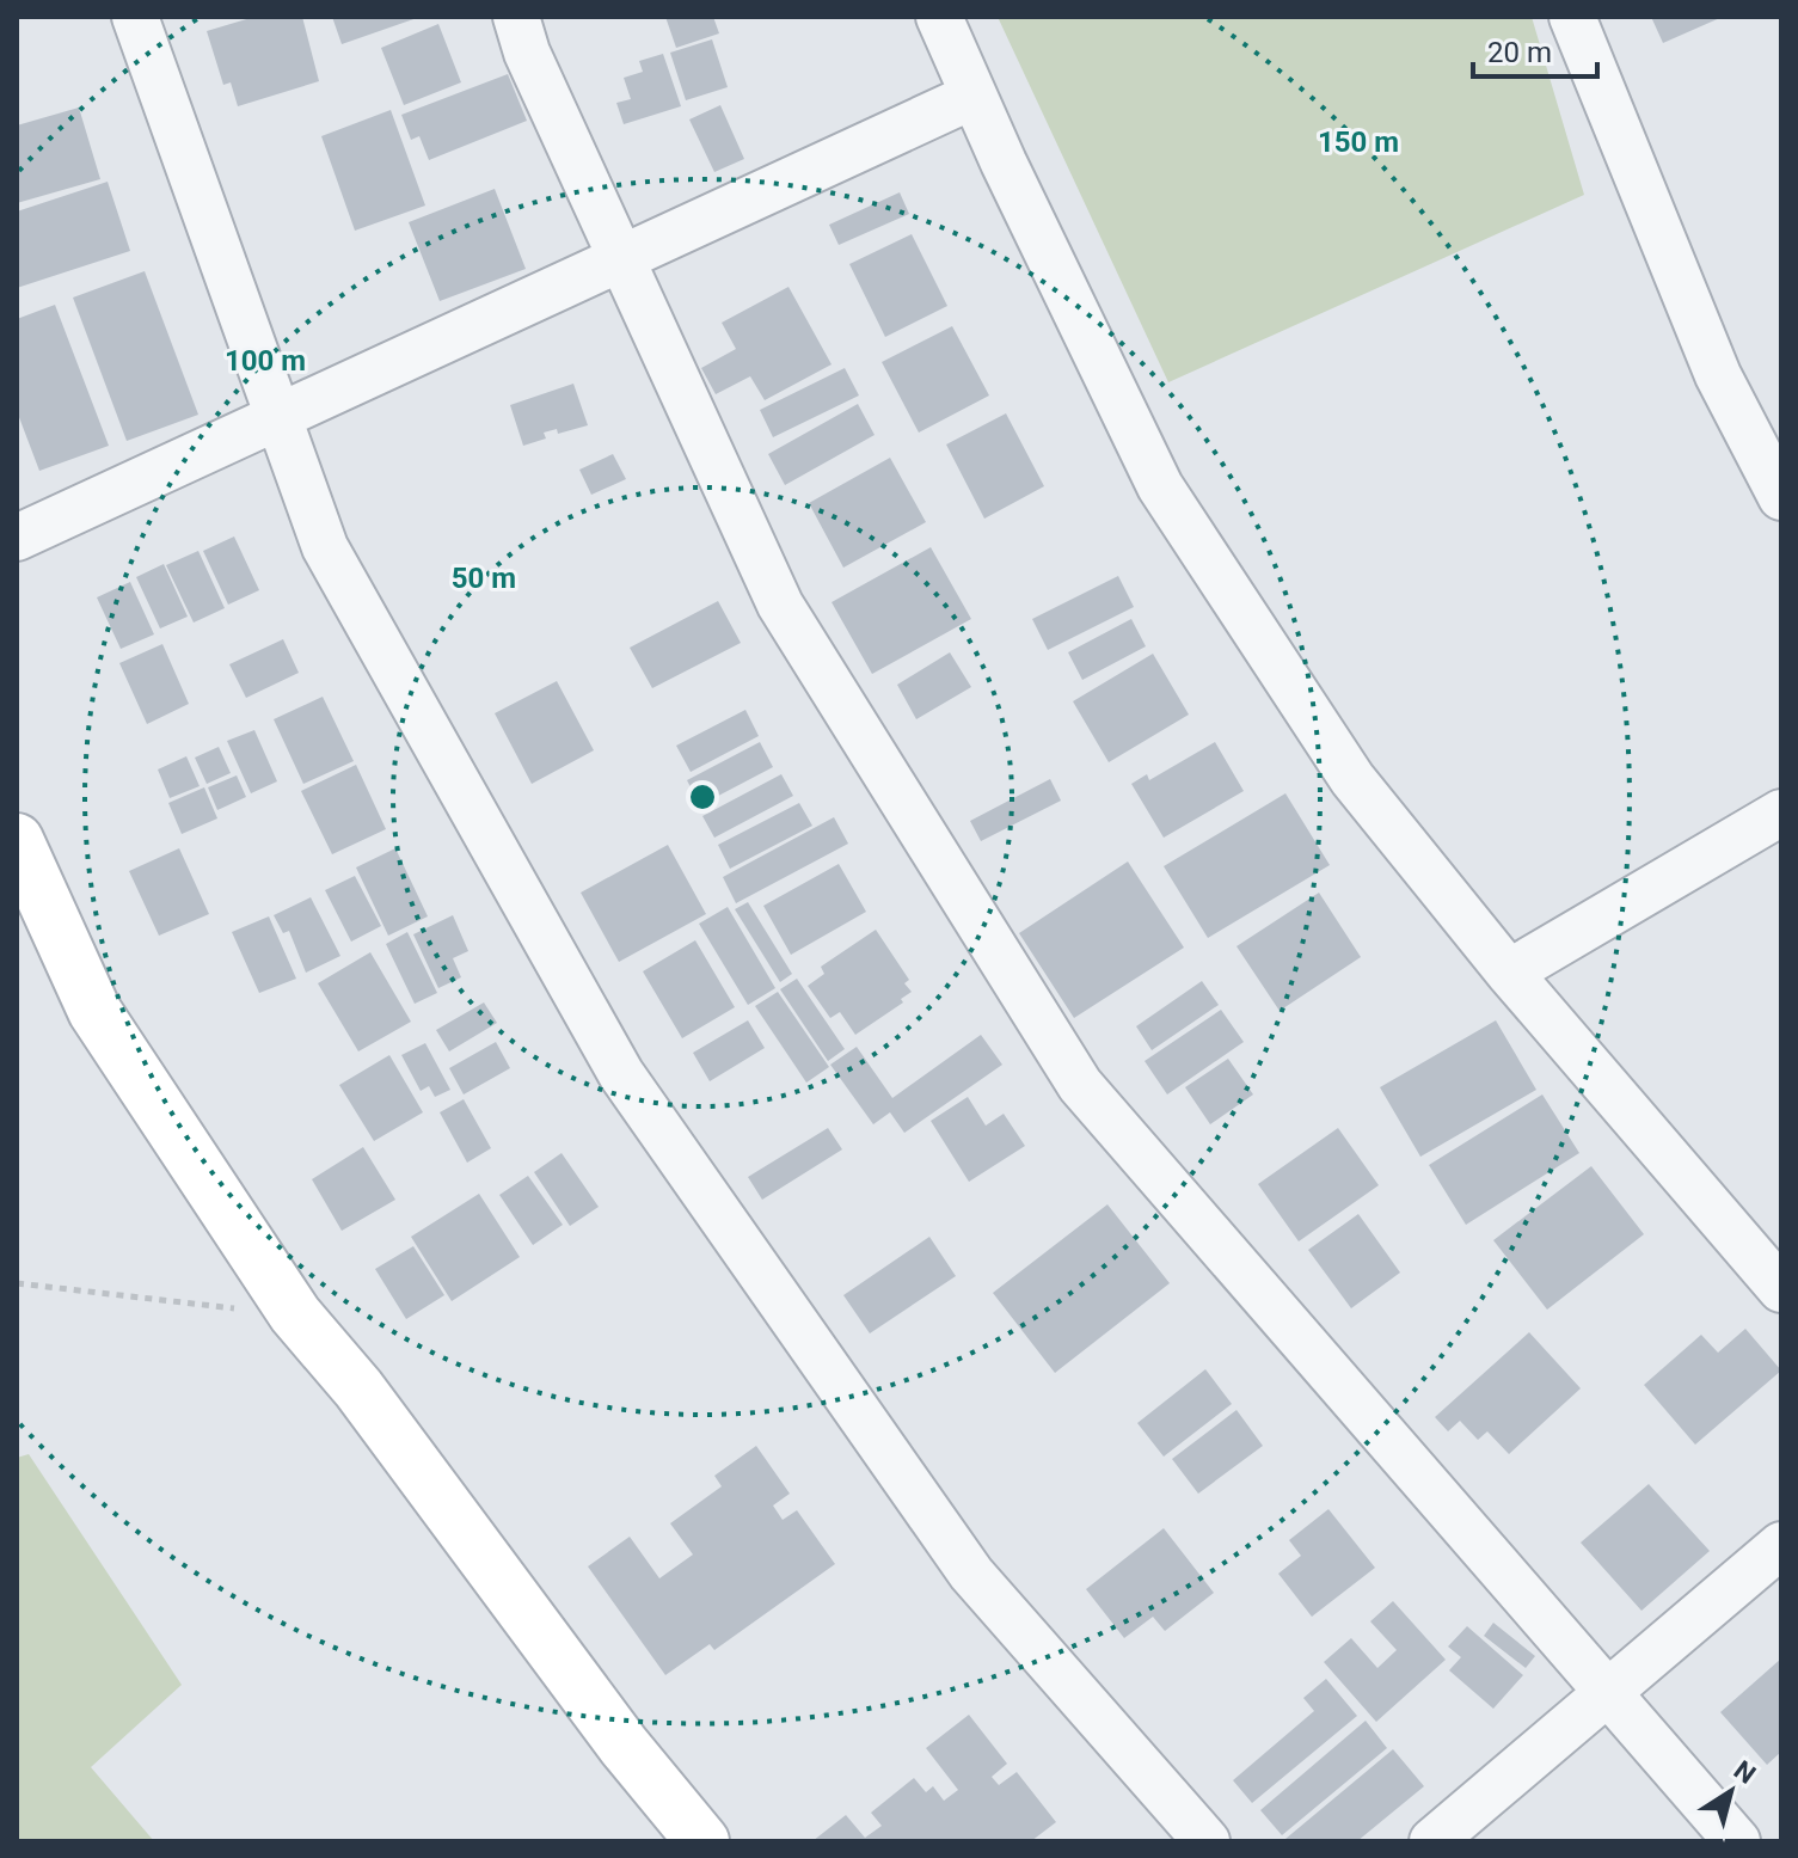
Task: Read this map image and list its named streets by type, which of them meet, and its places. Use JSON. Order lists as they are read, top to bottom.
{
  "scale_bar": "20 m",
  "north": "top right",
  "rings": ["150 m", "100 m", "50 m"]
}
